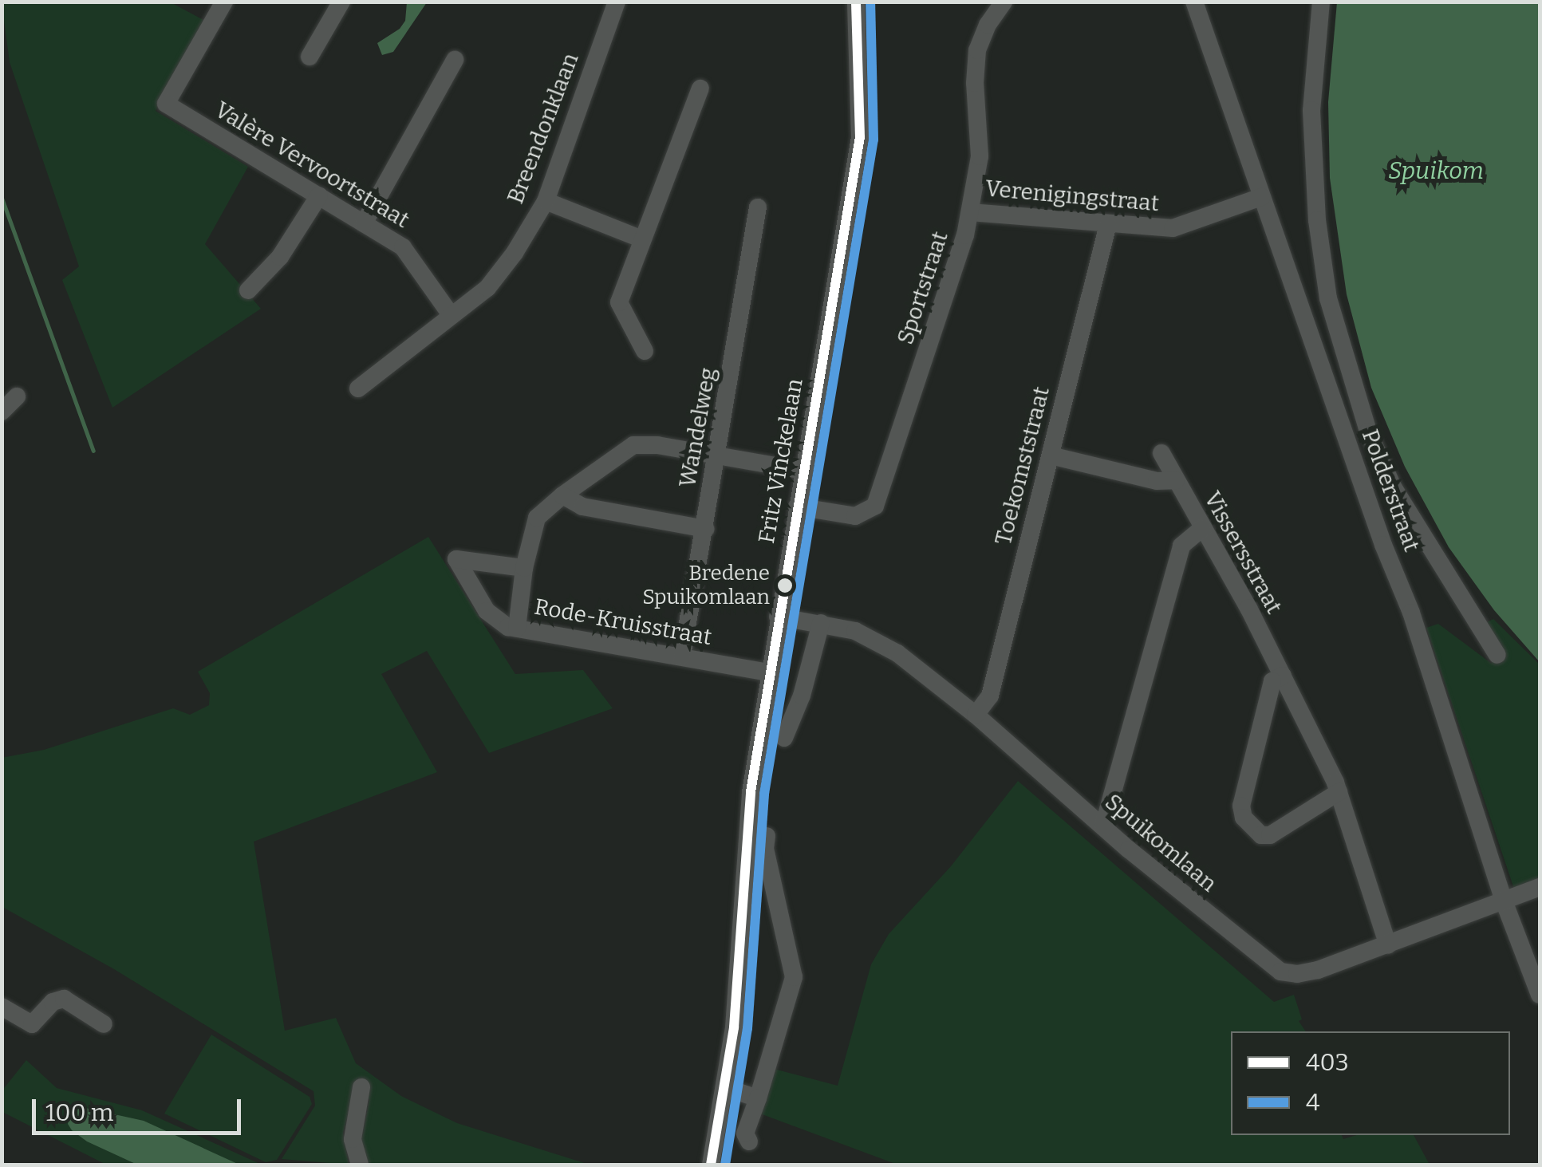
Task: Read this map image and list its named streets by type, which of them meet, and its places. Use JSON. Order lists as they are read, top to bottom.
{
  "streets": {
    "street": [
      "Breendonklaan",
      "Valère Vervoortstraat",
      "Verenigingstraat",
      "Sportstraat",
      "Wandelweg",
      "Fritz Vinckelaan",
      "Toekomststraat",
      "Polderstraat",
      "Vissersstraat",
      "Rode-Kruisstraat",
      "Spuikomlaan"
    ]
  },
  "crossings": [
    ["Breendonklaan", "Valère Vervoortstraat"],
    ["Verenigingstraat", "Sportstraat"],
    ["Verenigingstraat", "Toekomststraat"],
    ["Verenigingstraat", "Polderstraat"],
    ["Sportstraat", "Fritz Vinckelaan"],
    ["Wandelweg", "Rode-Kruisstraat"],
    ["Fritz Vinckelaan", "Rode-Kruisstraat"],
    ["Fritz Vinckelaan", "Spuikomlaan"],
    ["Toekomststraat", "Spuikomlaan"],
    ["Polderstraat", "Spuikomlaan"],
    ["Vissersstraat", "Spuikomlaan"]
  ],
  "water": ["Spuikom"],
  "places": ["Bredene Spuikomlaan"],
  "lines": ["transit line 403", "transit line 4"],
  "legend": ["403", "4"],
  "scale_bar": "100 m"
}
